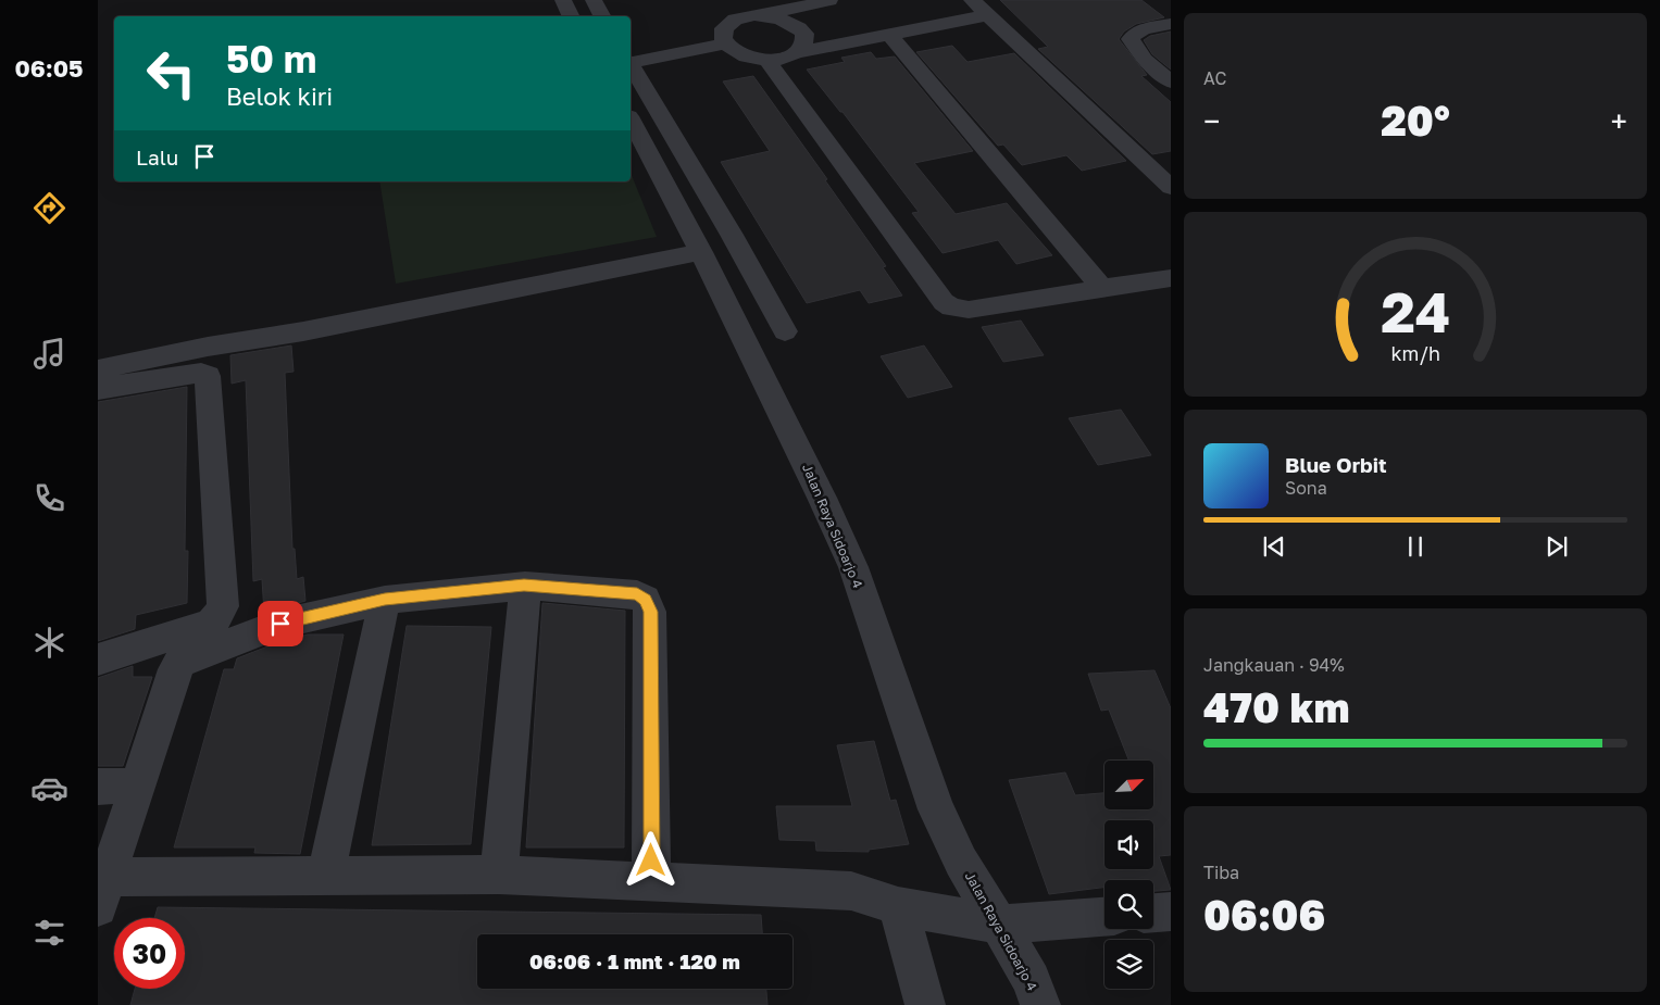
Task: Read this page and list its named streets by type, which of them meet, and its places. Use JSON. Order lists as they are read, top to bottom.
{
  "streets": {
    "street": ["Jalan Raya Sidoarjo 4"]
  },
  "north": "top right",
  "page": {
    "tabs": "06:05",
    "tile": [
      "AC",
      ["Jangkauan · 94%", "470 km"],
      ["Tiba", "06:06"]
    ],
    "turn": ["50 m", "Belok kiri"],
    "heat": ["−", "20°", "+"],
    "then": "Lalu",
    "song": ["Blue Orbit", "Sona"],
    "limit": "30",
    "trip": "06:06 · 1 mnt · 120 m",
    "gauge": ["24", "km/h"]
  }
}
